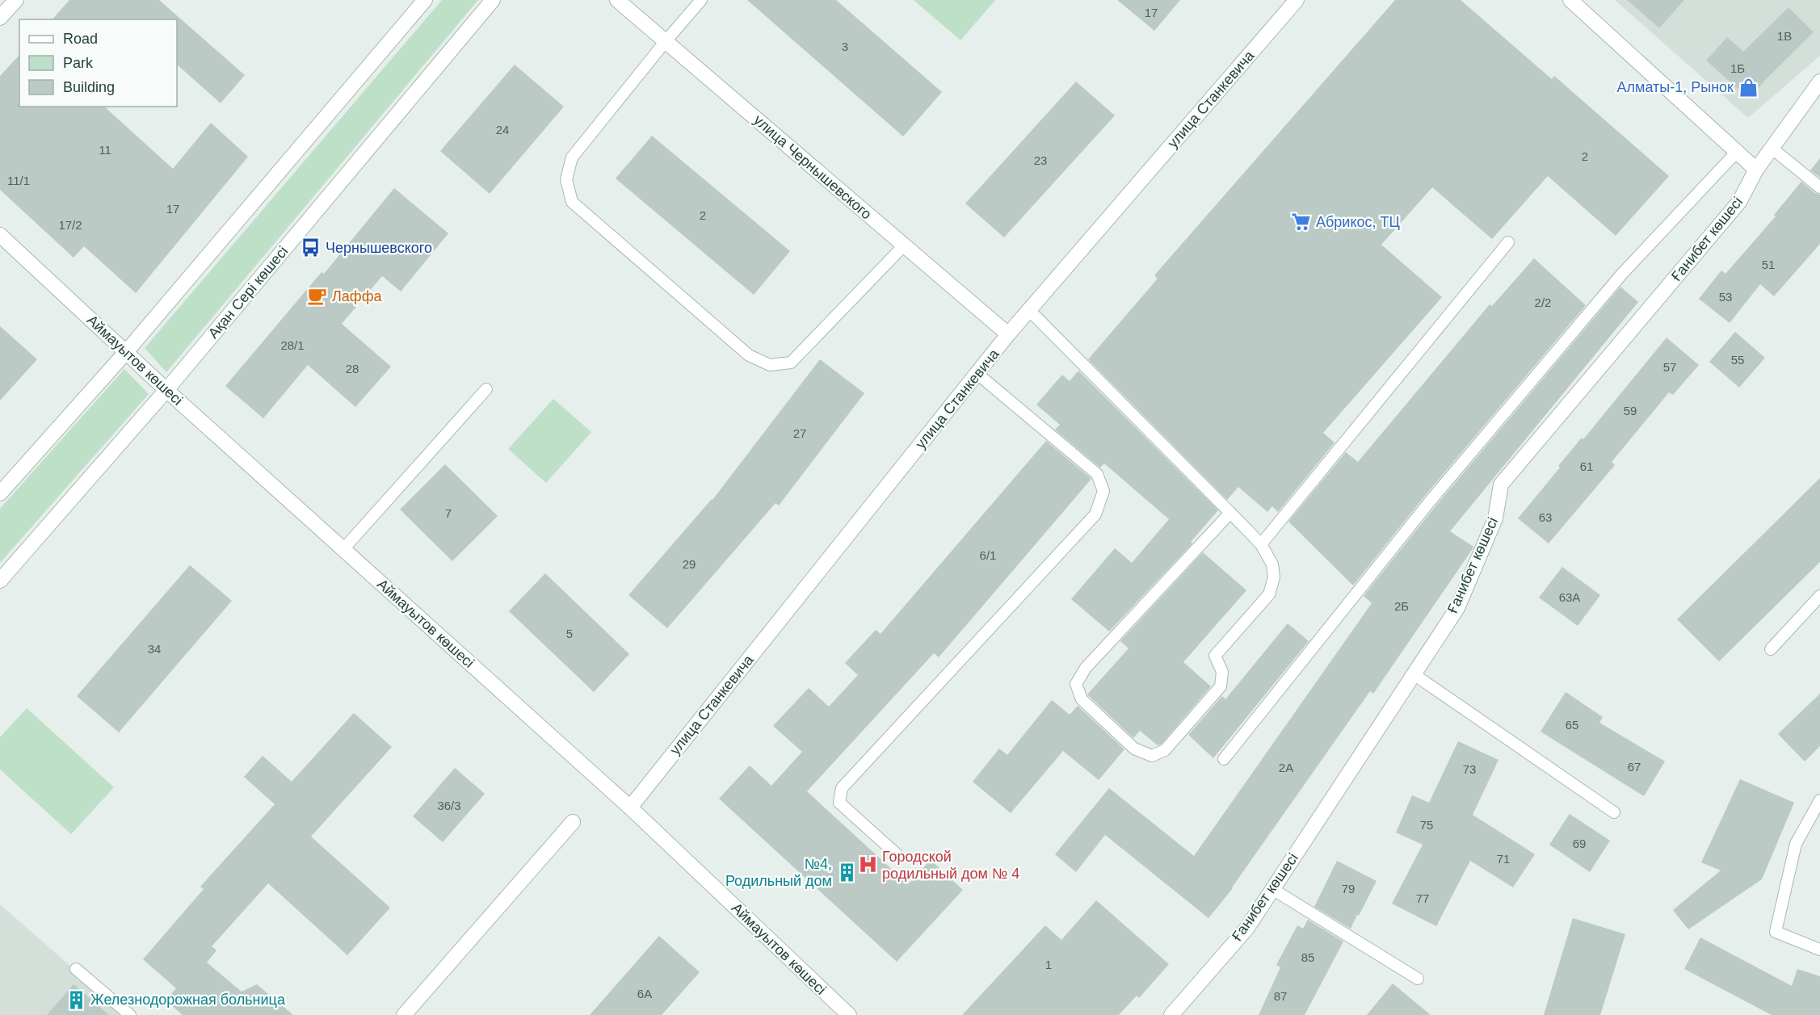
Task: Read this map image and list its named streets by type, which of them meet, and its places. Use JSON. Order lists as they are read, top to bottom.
{
  "streets": {
    "street": [
      "улица Станкевича",
      "улица Чернышевского",
      "Ғанибет көшесі",
      "Ақан Сері көшесі",
      "Аймауытов көшесі"
    ]
  },
  "crossings": [
    ["улица Станкевича", "улица Чернышевского"],
    ["улица Станкевича", "Аймауытов көшесі"],
    ["Ақан Сері көшесі", "Аймауытов көшесі"]
  ],
  "places": {
    "shop": ["Алматы-1, Рынок"],
    "supermarket": ["Абрикос, ТЦ"],
    "bus stop": ["Чернышевского"],
    "cafe": ["Лаффа"],
    "hospital": ["Городской родильный дом № 4"],
    "building": ["№4, Родильный дом", "Железнодорожная больница"]
  },
  "house_numbers": [
    "17",
    "1В",
    "3",
    "1Б",
    "24",
    "11",
    "2",
    "23",
    "11/1",
    "17",
    "2",
    "17/2",
    "51",
    "53",
    "2/2",
    "28/1",
    "55",
    "57",
    "28",
    "59",
    "27",
    "61",
    "7",
    "63",
    "6/1",
    "29",
    "63А",
    "2Б",
    "5",
    "34",
    "65",
    "67",
    "2А",
    "73",
    "36/3",
    "75",
    "69",
    "71",
    "79",
    "77",
    "85",
    "1",
    "6А",
    "87"
  ],
  "legend": ["Road", "Park", "Building"]
}
